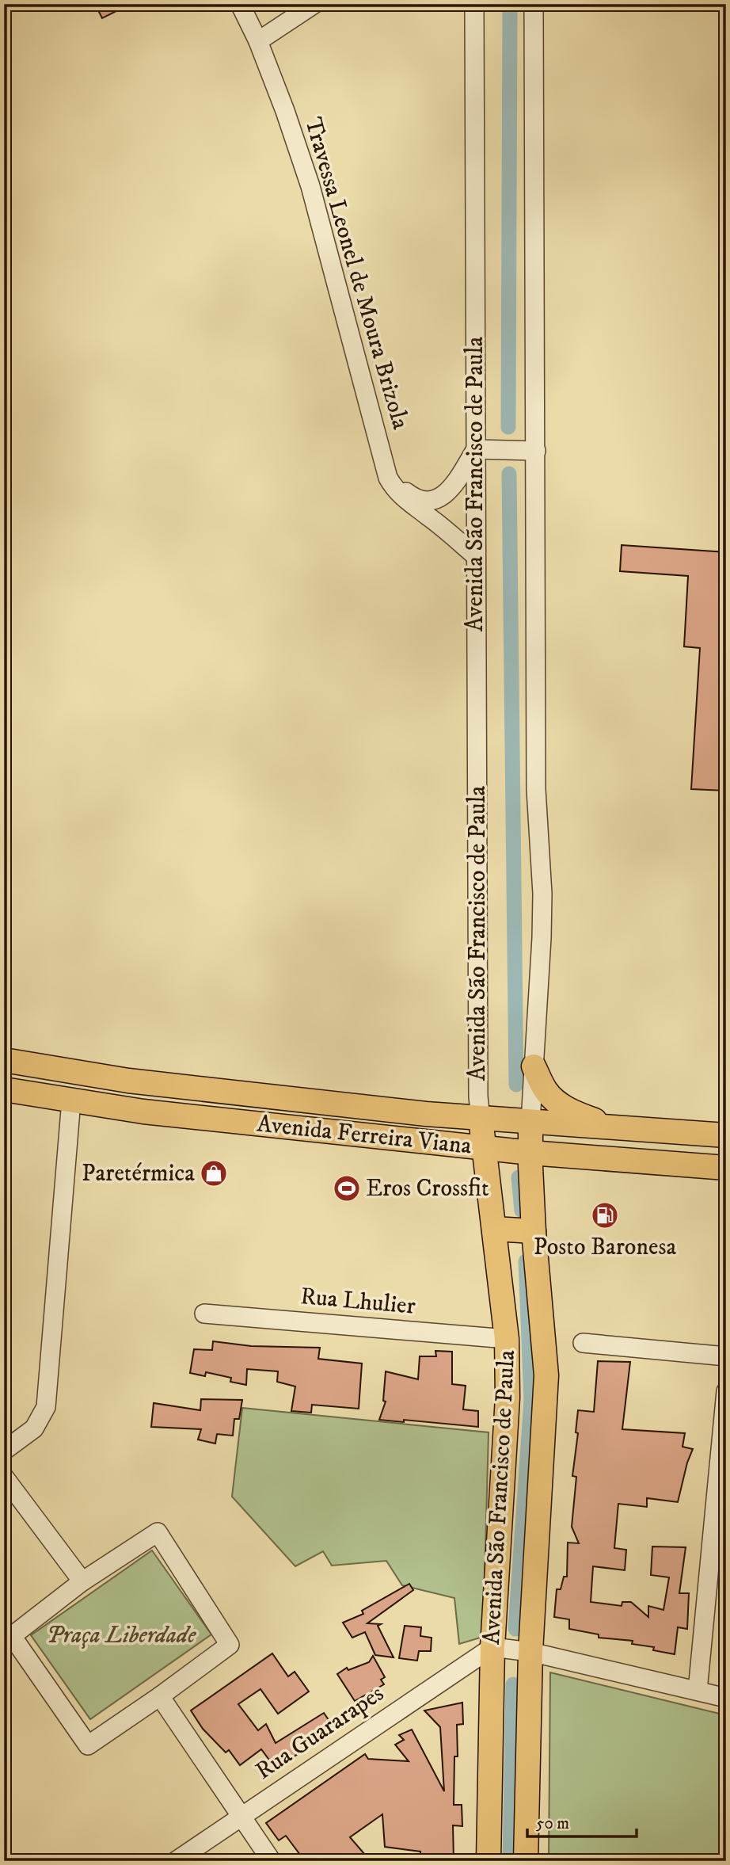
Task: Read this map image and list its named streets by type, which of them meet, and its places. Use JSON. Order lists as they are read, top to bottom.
{
  "streets": {
    "main road": ["Avenida São Francisco de Paula", "Avenida Ferreira Viana"],
    "street": ["Travessa Leonel de Moura Brizola", "Rua Lhulier", "Rua Guararapes"]
  },
  "crossings": [
    ["Travessa Leonel de Moura Brizola", "Avenida São Francisco de Paula"],
    ["Avenida São Francisco de Paula", "Avenida Ferreira Viana"],
    ["Avenida São Francisco de Paula", "Rua Lhulier"],
    ["Avenida São Francisco de Paula", "Rua Guararapes"]
  ],
  "parks": ["Praça Liberdade"],
  "places": {
    "shop": ["Paretérmica"],
    "sports": ["Eros Crossfit"],
    "fuel station": ["Posto Baronesa"]
  },
  "scale_bar": "50 m"
}
